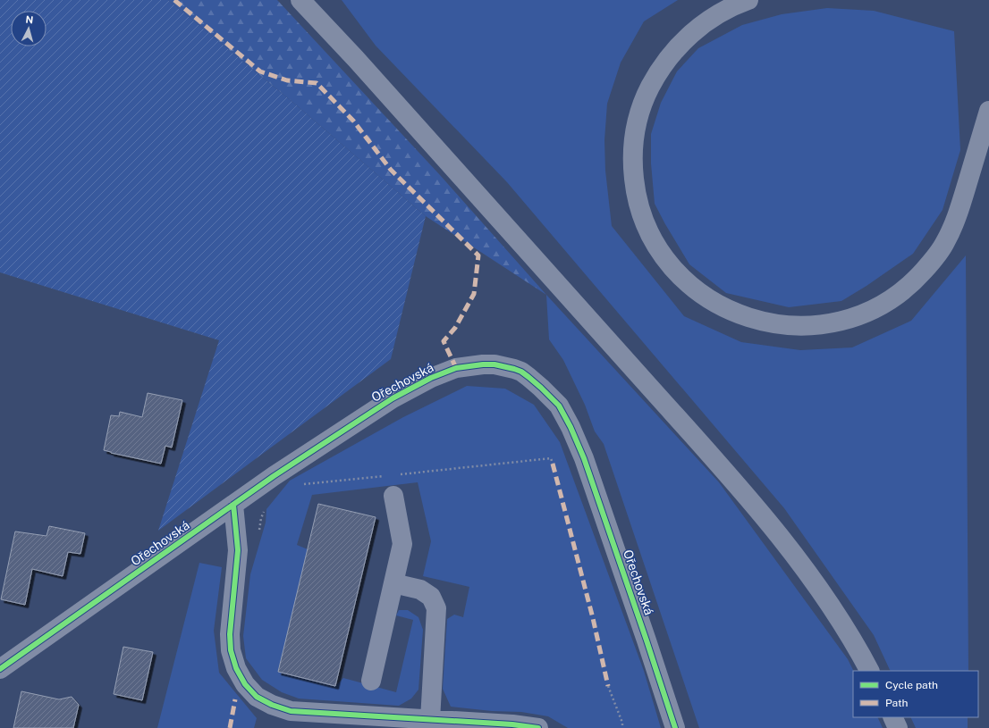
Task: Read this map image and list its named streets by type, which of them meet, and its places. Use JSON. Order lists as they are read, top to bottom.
{
  "streets": {
    "street": ["Ořechovská"]
  },
  "legend": ["Cycle path", "Path"],
  "north": "top"
}
